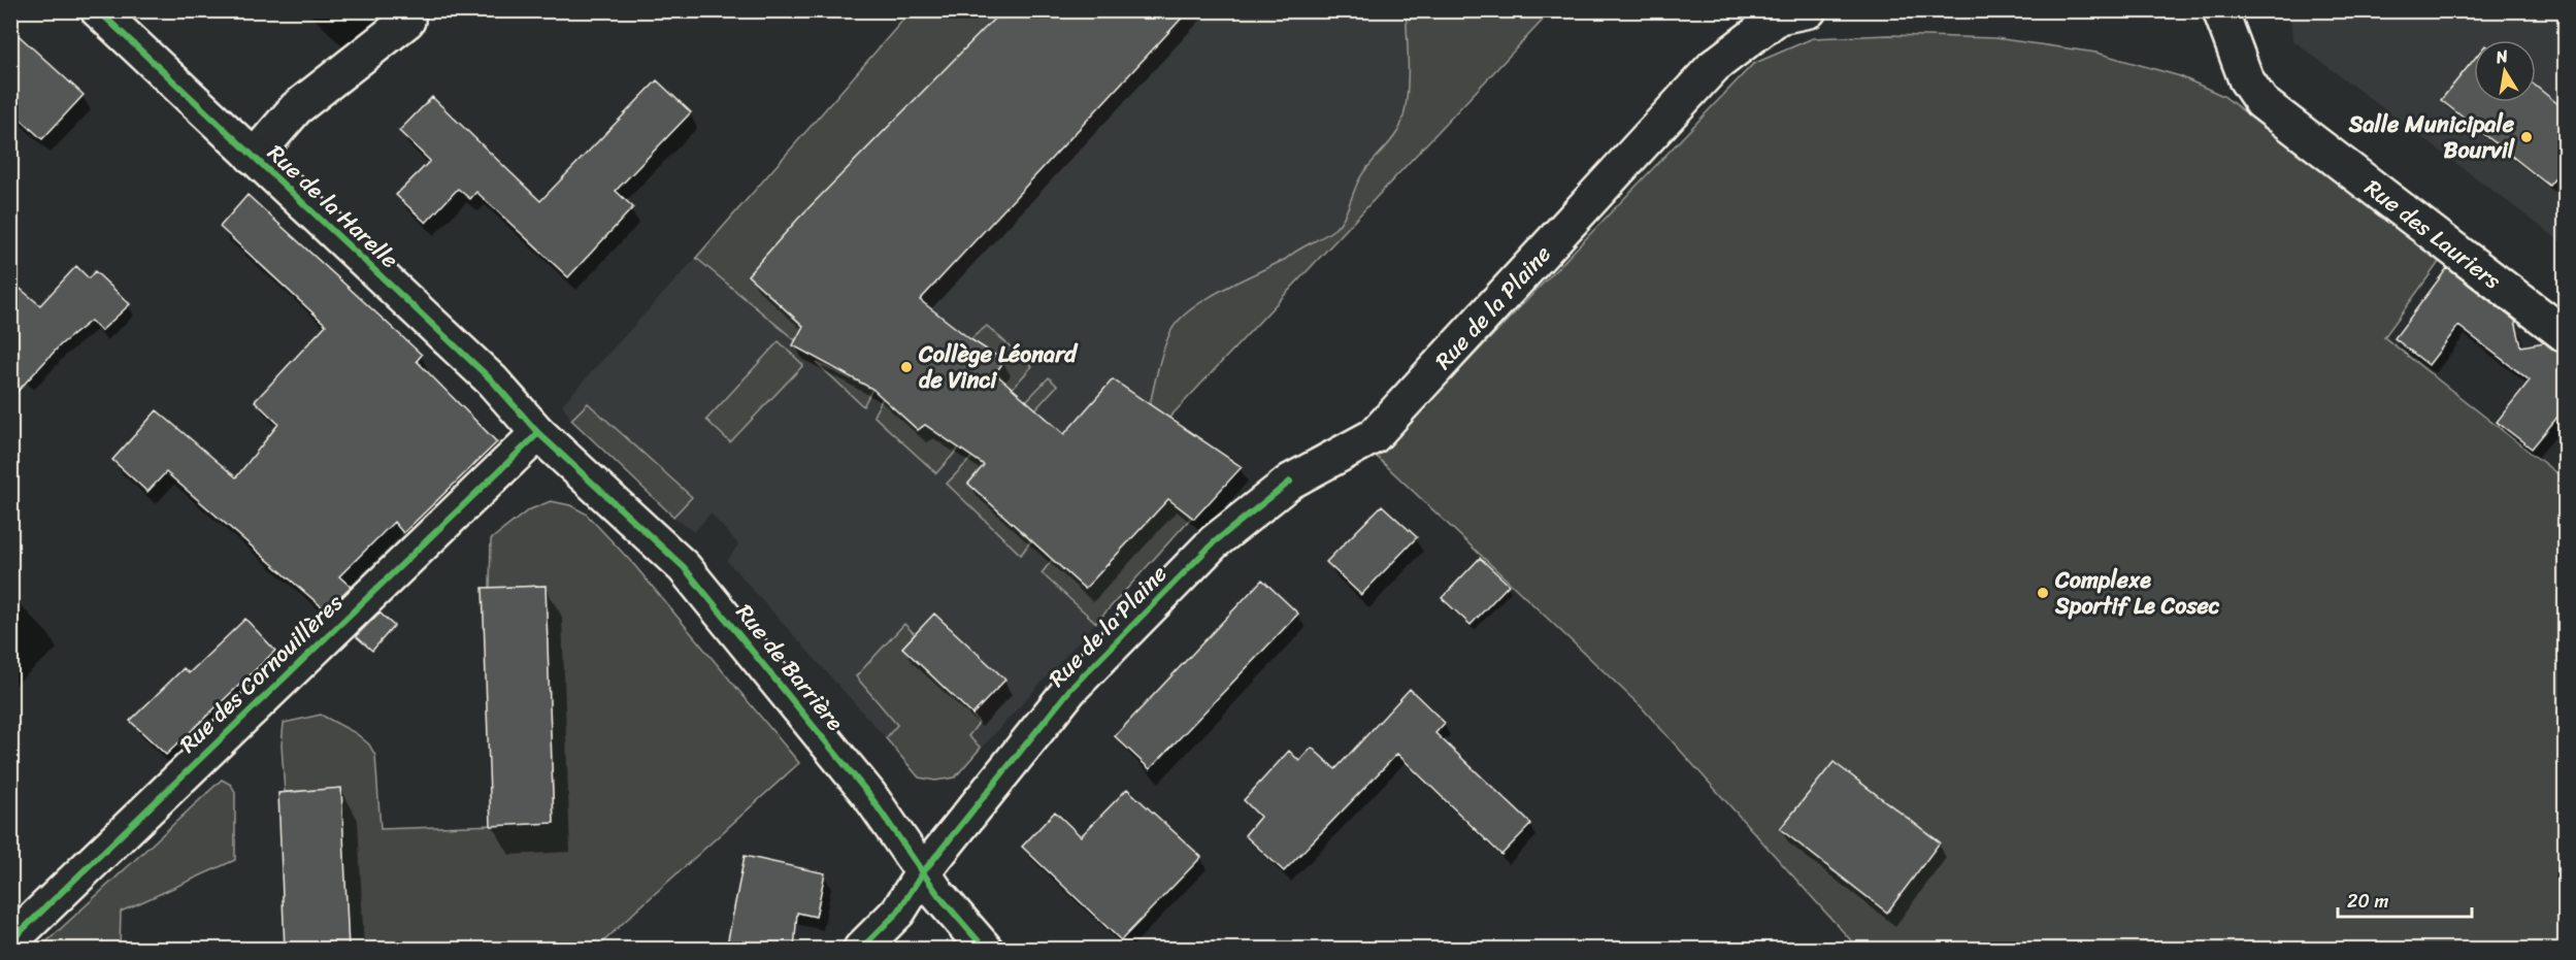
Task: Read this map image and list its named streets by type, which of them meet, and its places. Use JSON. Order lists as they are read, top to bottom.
{
  "streets": {
    "street": [
      "Rue de la Harelle",
      "Rue des Lauriers",
      "Rue de la Plaine",
      "Rue de Barrière",
      "Rue des Cornouillères"
    ]
  },
  "crossings": [
    ["Rue de la Harelle", "Rue de Barrière"],
    ["Rue de la Harelle", "Rue des Cornouillères"],
    ["Rue de la Plaine", "Rue de Barrière"],
    ["Rue de Barrière", "Rue des Cornouillères"]
  ],
  "places": ["Salle Municipale Bourvil", "Collège Léonard de Vinci", "Complexe Sportif Le Cosec"],
  "scale_bar": "20 m",
  "north": "top"
}
